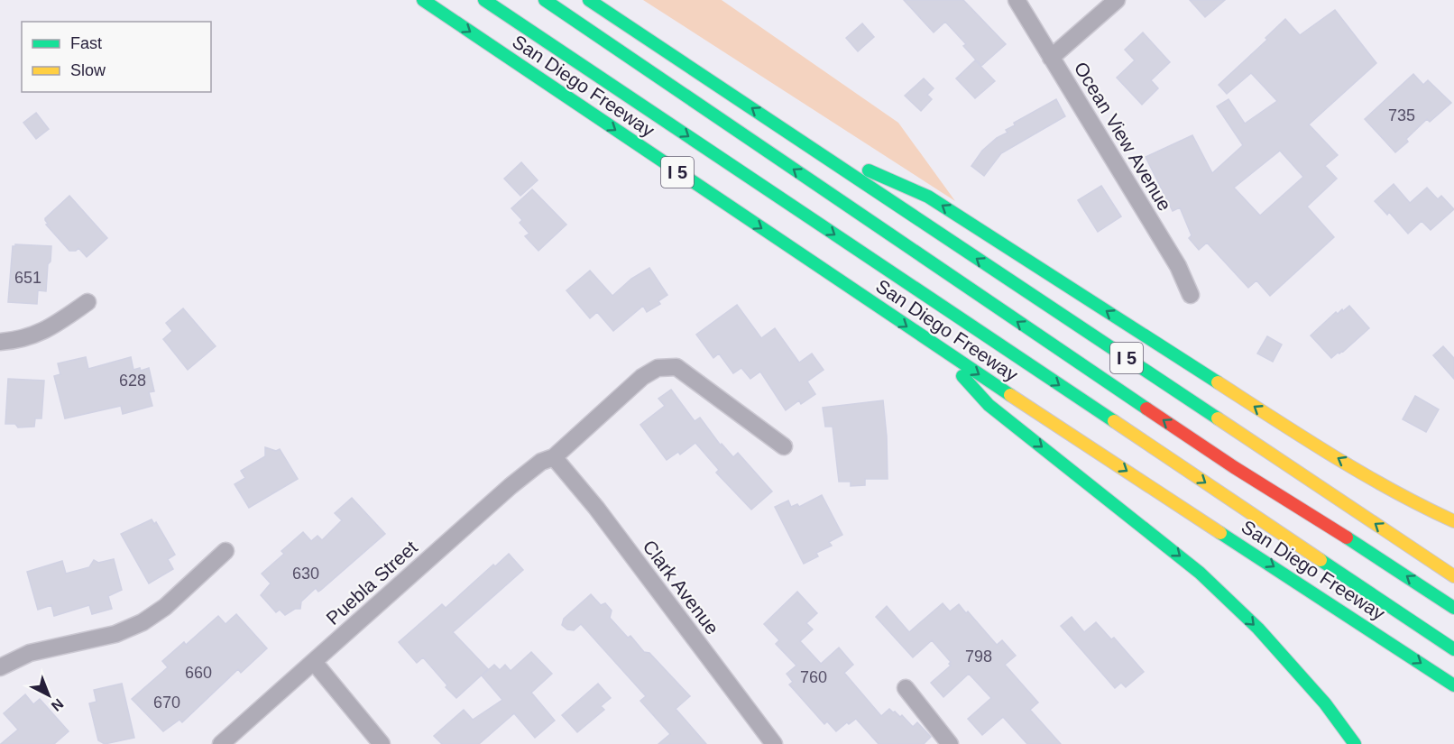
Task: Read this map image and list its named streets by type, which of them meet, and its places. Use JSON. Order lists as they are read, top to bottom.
{
  "streets": {
    "highway": ["San Diego Freeway", "I 5"],
    "street": ["Ocean View Avenue", "Puebla Street", "Clark Avenue"]
  },
  "crossings": [
    ["Puebla Street", "Clark Avenue"]
  ],
  "house_numbers": [
    "735",
    "651",
    "628",
    "630",
    "798",
    "660",
    "760",
    "670"
  ],
  "legend": ["Fast", "Slow"],
  "north": "bottom right"
}
